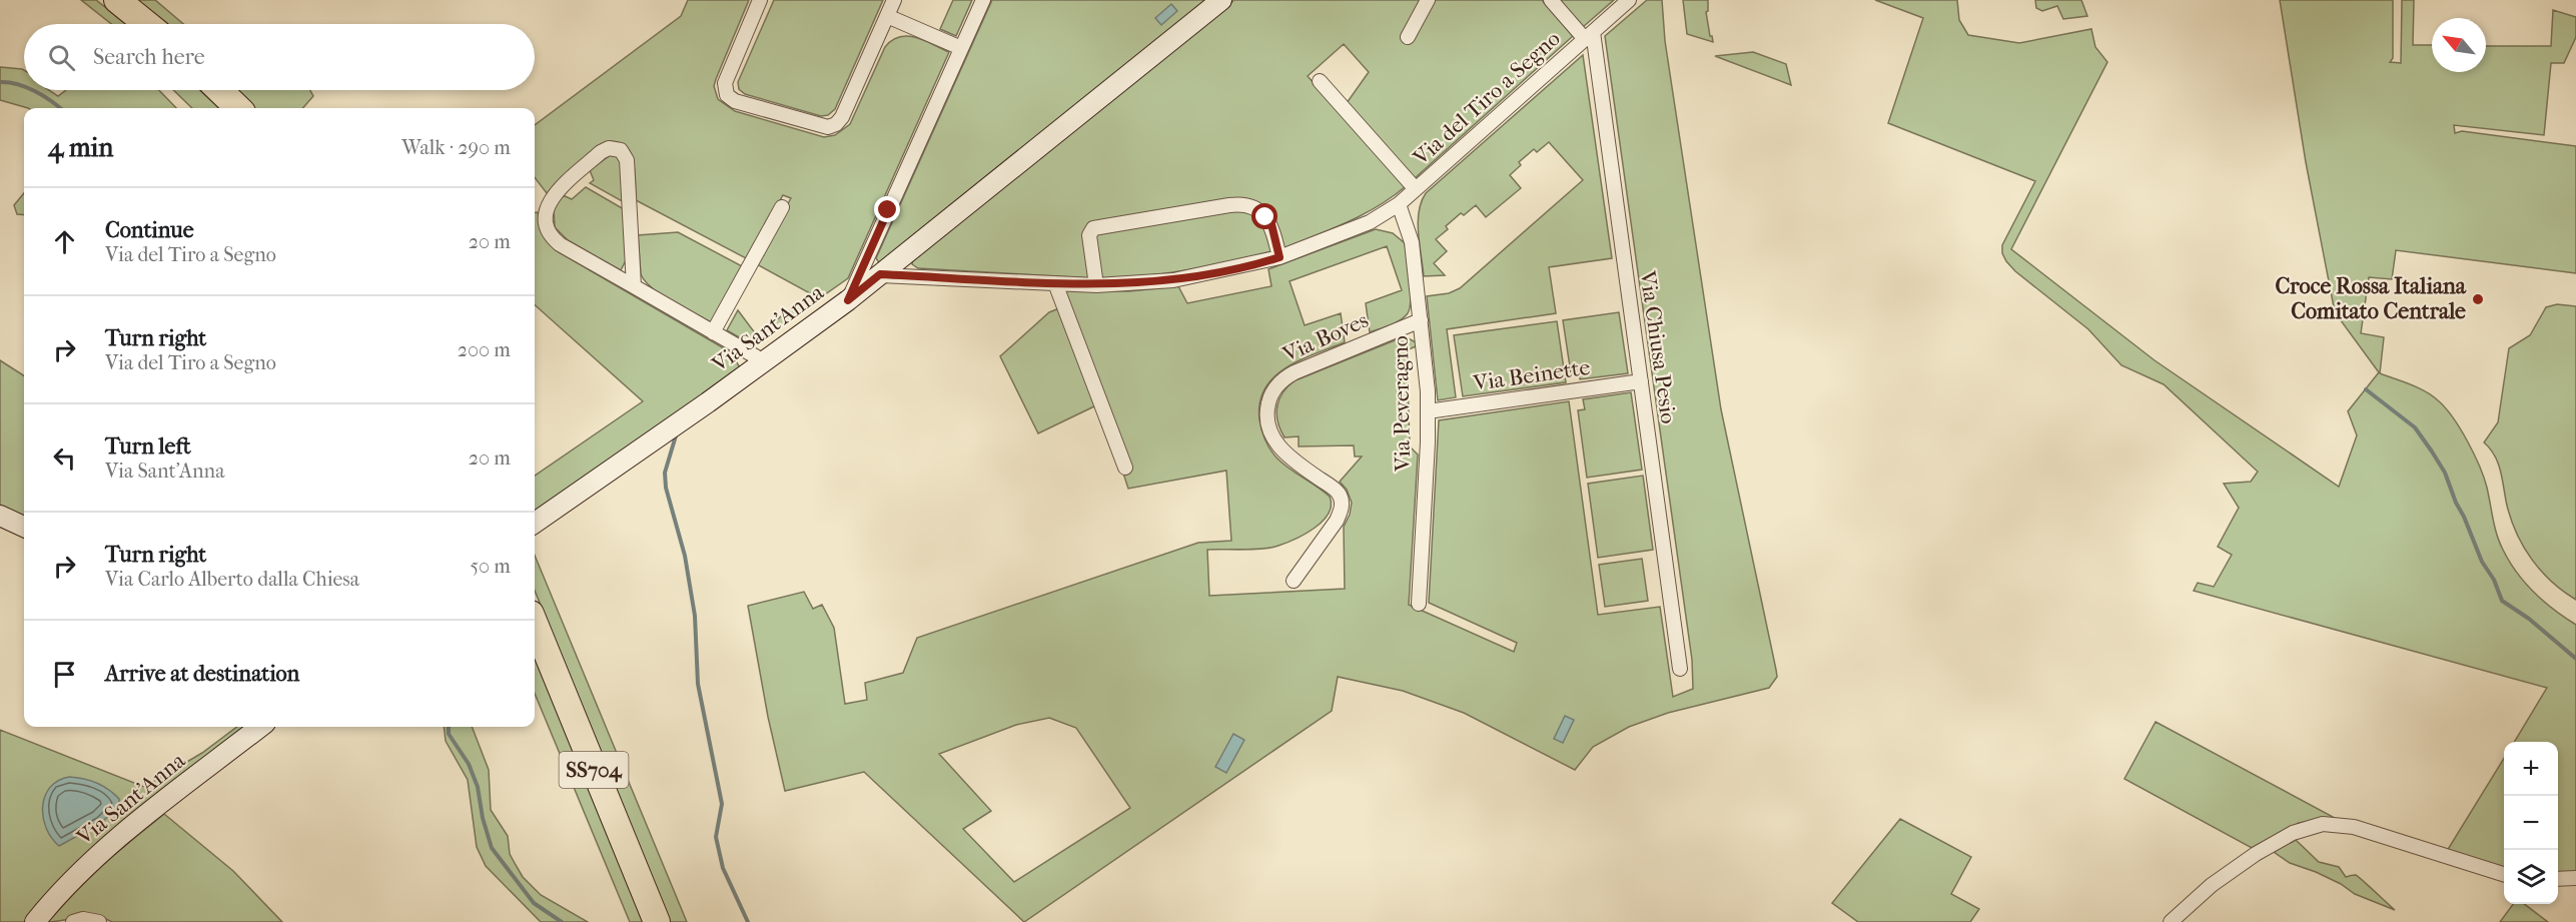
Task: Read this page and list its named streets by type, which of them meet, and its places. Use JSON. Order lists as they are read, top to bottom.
{
  "streets": {
    "highway": ["SS704"],
    "street": [
      "Via del Tiro a Segno",
      "Via Sant'Anna",
      "Via Boves",
      "Via Chiusa Pesio",
      "Via Beinette",
      "Via Peveragno"
    ]
  },
  "crossings": [
    ["Via del Tiro a Segno", "Via Sant'Anna"],
    ["Via del Tiro a Segno", "Via Chiusa Pesio"],
    ["Via del Tiro a Segno", "Via Peveragno"],
    ["Via Boves", "Via Peveragno"],
    ["Via Chiusa Pesio", "Via Beinette"],
    ["Via Beinette", "Via Peveragno"]
  ],
  "places": ["Croce Rossa Italiana Comitato Centrale"],
  "north": "top left",
  "page": {
    "search": "Search here",
    "heading": ["4 min", "Walk · 290 m"],
    "list": [
      ["Continue", "Via del Tiro a Segno", "20 m"],
      ["Turn right", "Via del Tiro a Segno", "200 m"],
      ["Turn left", "Via Sant'Anna", "20 m"],
      ["Turn right", "Via Carlo Alberto dalla Chiesa", "50 m"],
      "Arrive at destination"
    ],
    "map_buttons": ["+", "−"]
  }
}
